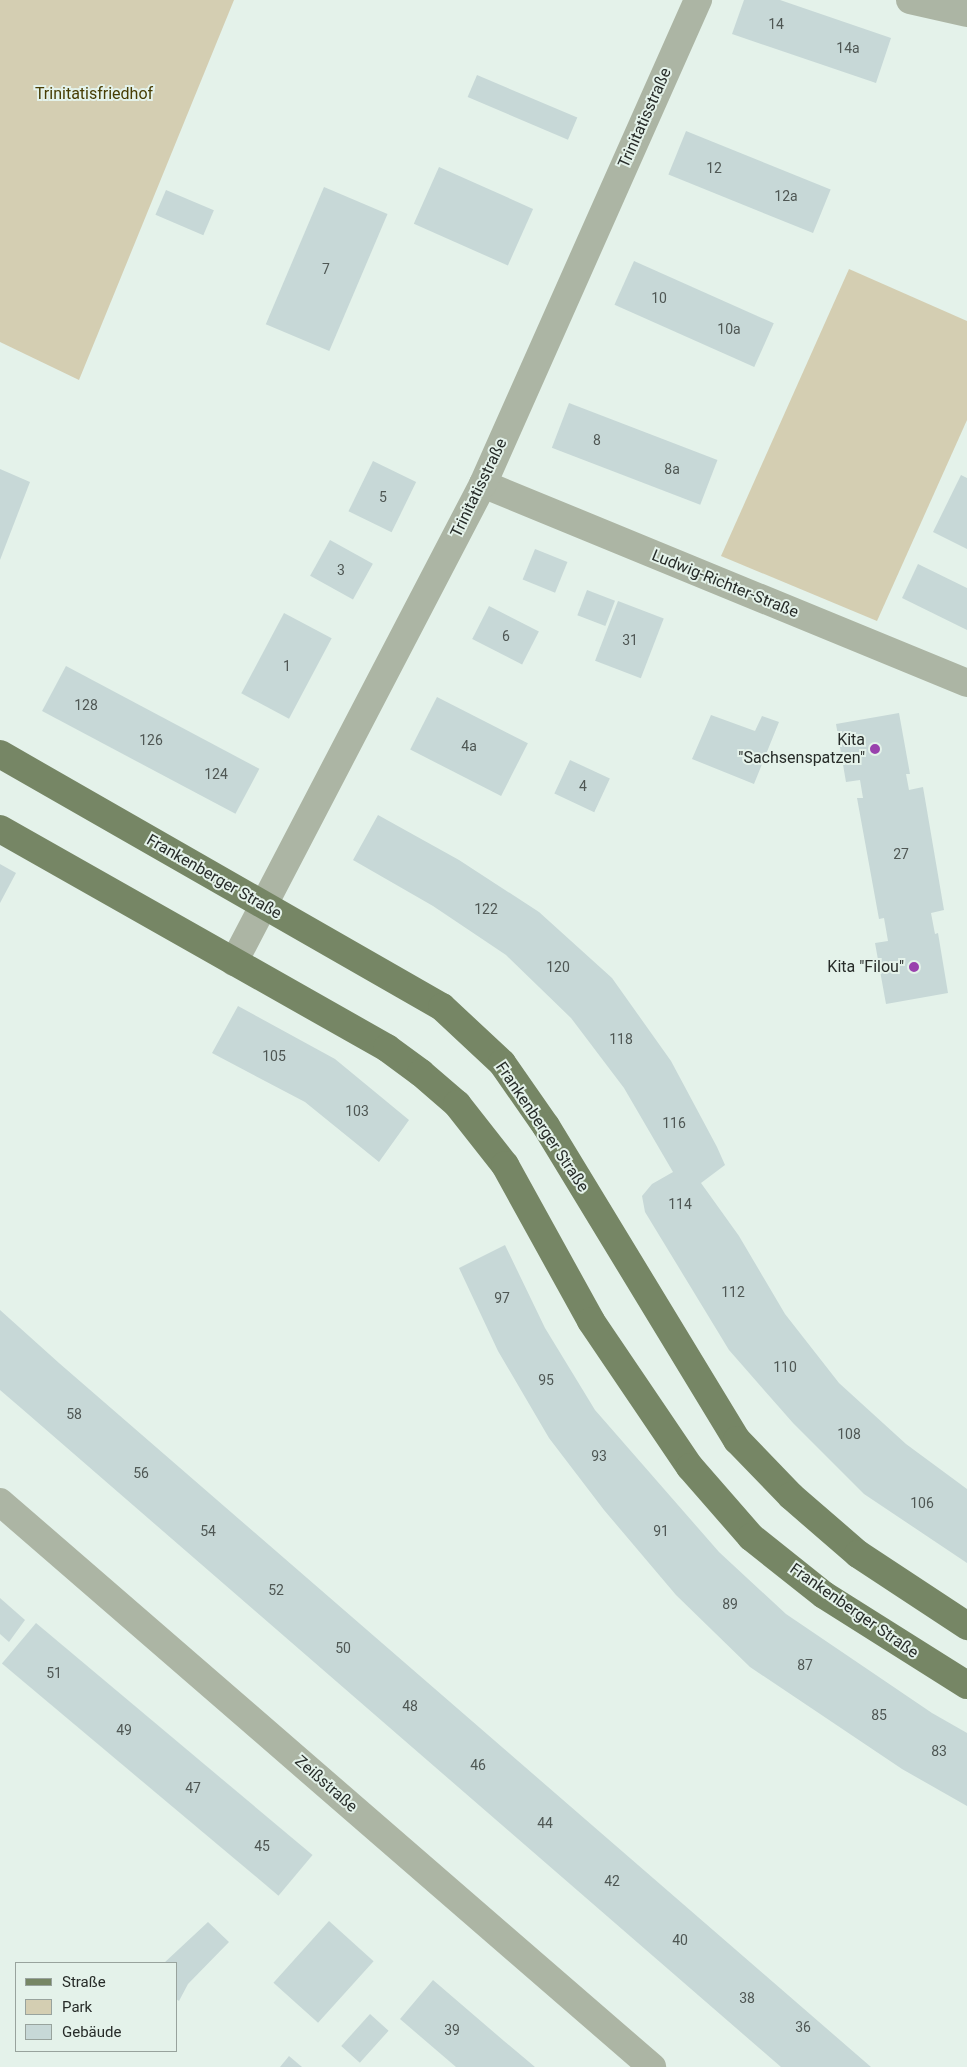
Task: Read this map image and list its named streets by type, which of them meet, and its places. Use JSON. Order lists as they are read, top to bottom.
{
  "streets": {
    "main road": ["Frankenberger Straße"],
    "street": ["Trinitatisstraße", "Ludwig-Richter-Straße", "Zeißstraße"]
  },
  "crossings": [
    ["Trinitatisstraße", "Ludwig-Richter-Straße"],
    ["Trinitatisstraße", "Frankenberger Straße"]
  ],
  "parks": ["Trinitatisfriedhof"],
  "places": ["Kita \"Sachsenspatzen\"", "Kita \"Filou\""],
  "house_numbers": [
    "14",
    "14a",
    "12",
    "12a",
    "7",
    "10",
    "10a",
    "8",
    "8a",
    "5",
    "3",
    "6",
    "31",
    "1",
    "128",
    "126",
    "4a",
    "124",
    "4",
    "27",
    "122",
    "120",
    "118",
    "105",
    "103",
    "116",
    "114",
    "112",
    "97",
    "110",
    "95",
    "58",
    "108",
    "93",
    "56",
    "106",
    "54",
    "91",
    "52",
    "89",
    "50",
    "87",
    "51",
    "48",
    "85",
    "49",
    "83",
    "46",
    "47",
    "44",
    "45",
    "42",
    "40",
    "38",
    "36",
    "39"
  ],
  "legend": ["Straße", "Park", "Gebäude"]
}
